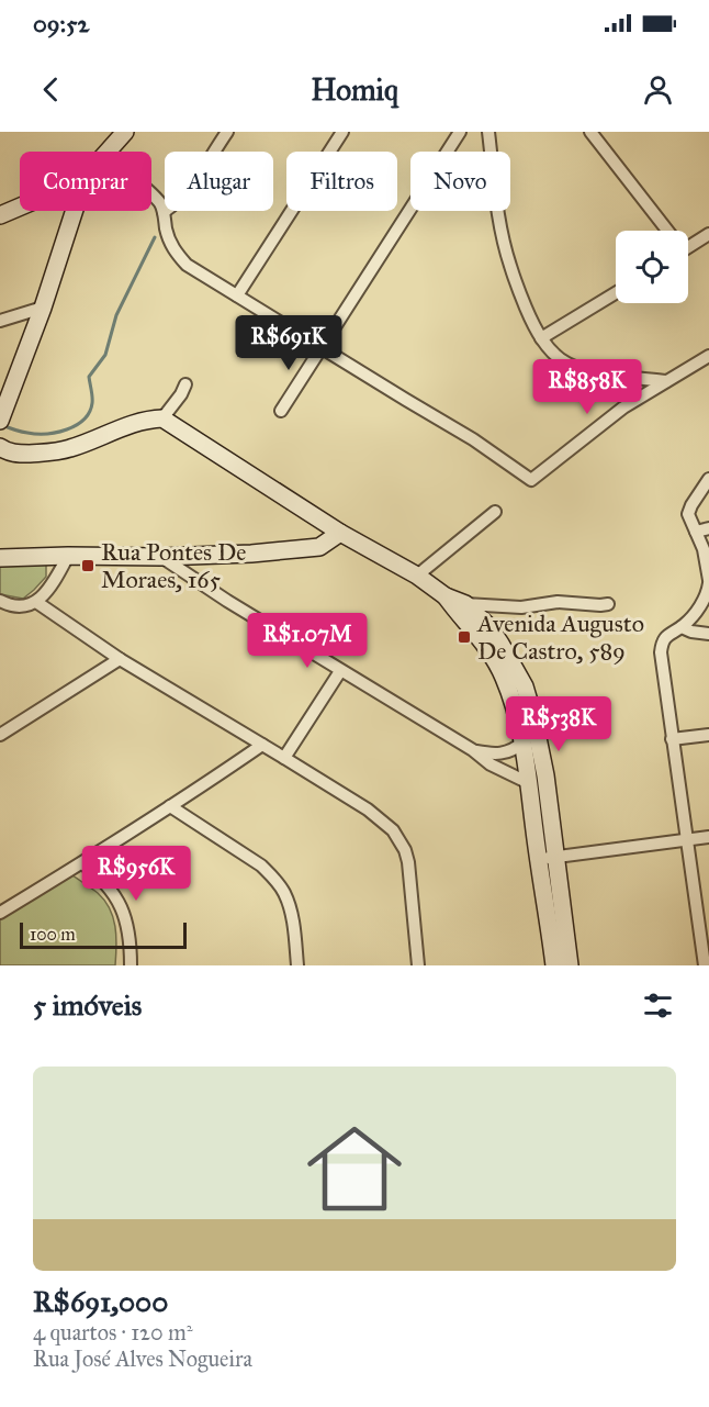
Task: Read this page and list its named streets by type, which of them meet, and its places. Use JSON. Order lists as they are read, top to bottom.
{
  "places": {
    "transit": ["Rua Pontes De Moraes, 165", "Avenida Augusto De Castro, 589"]
  },
  "scale_bar": "100 m",
  "page": {
    "status": "09:52",
    "header": "Homiq",
    "chip": [
      "Comprar",
      "Alugar",
      "Filtros",
      "Novo"
    ],
    "price": [
      "R$691K",
      "R$858K",
      "R$1.07M",
      "R$538K",
      "R$956K"
    ],
    "scale": "100 m",
    "heading": "5 imóveis",
    "list": [
      {
        "name": "R$691,000",
        "note": "4 quartos · 120 m² · Rua José Alves Nogueira"
      }
    ]
  }
}
